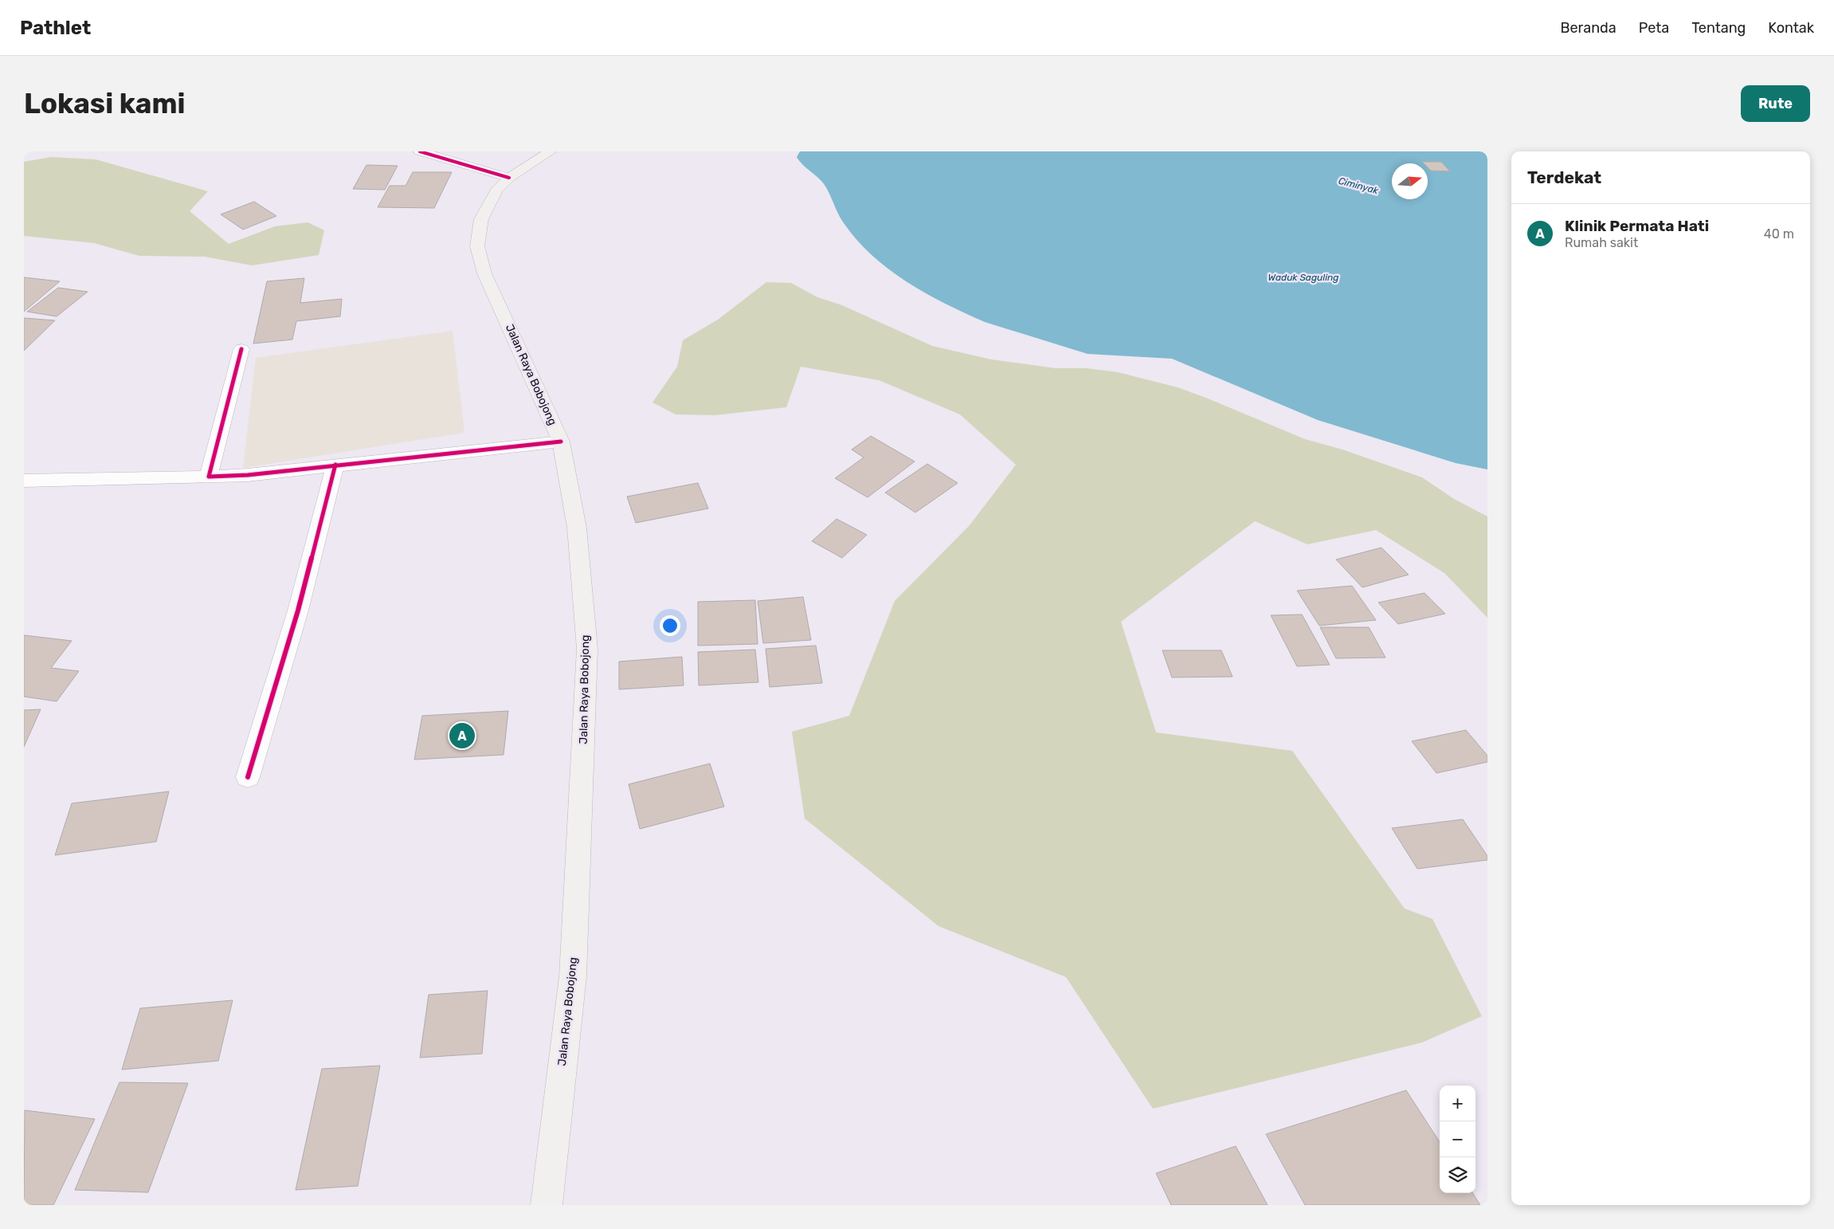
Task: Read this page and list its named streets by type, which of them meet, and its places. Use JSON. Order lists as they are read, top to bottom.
{
  "streets": {
    "main road": ["Jalan Raya Bobojong"]
  },
  "water": ["Ciminyak", "Waduk Saguling"],
  "north": "right",
  "page": {
    "header": "Pathlet",
    "nav": [
      "Beranda",
      "Peta",
      "Tentang",
      "Kontak"
    ],
    "buttons": "Rute",
    "title": "Lokasi kami",
    "heading": "Terdekat",
    "list": [
      {
        "mark": "A",
        "name": "Klinik Permata Hati",
        "note": "Rumah sakit",
        "value": "40 m"
      }
    ],
    "pins": "A",
    "map_buttons": ["+", "−"]
  }
}
